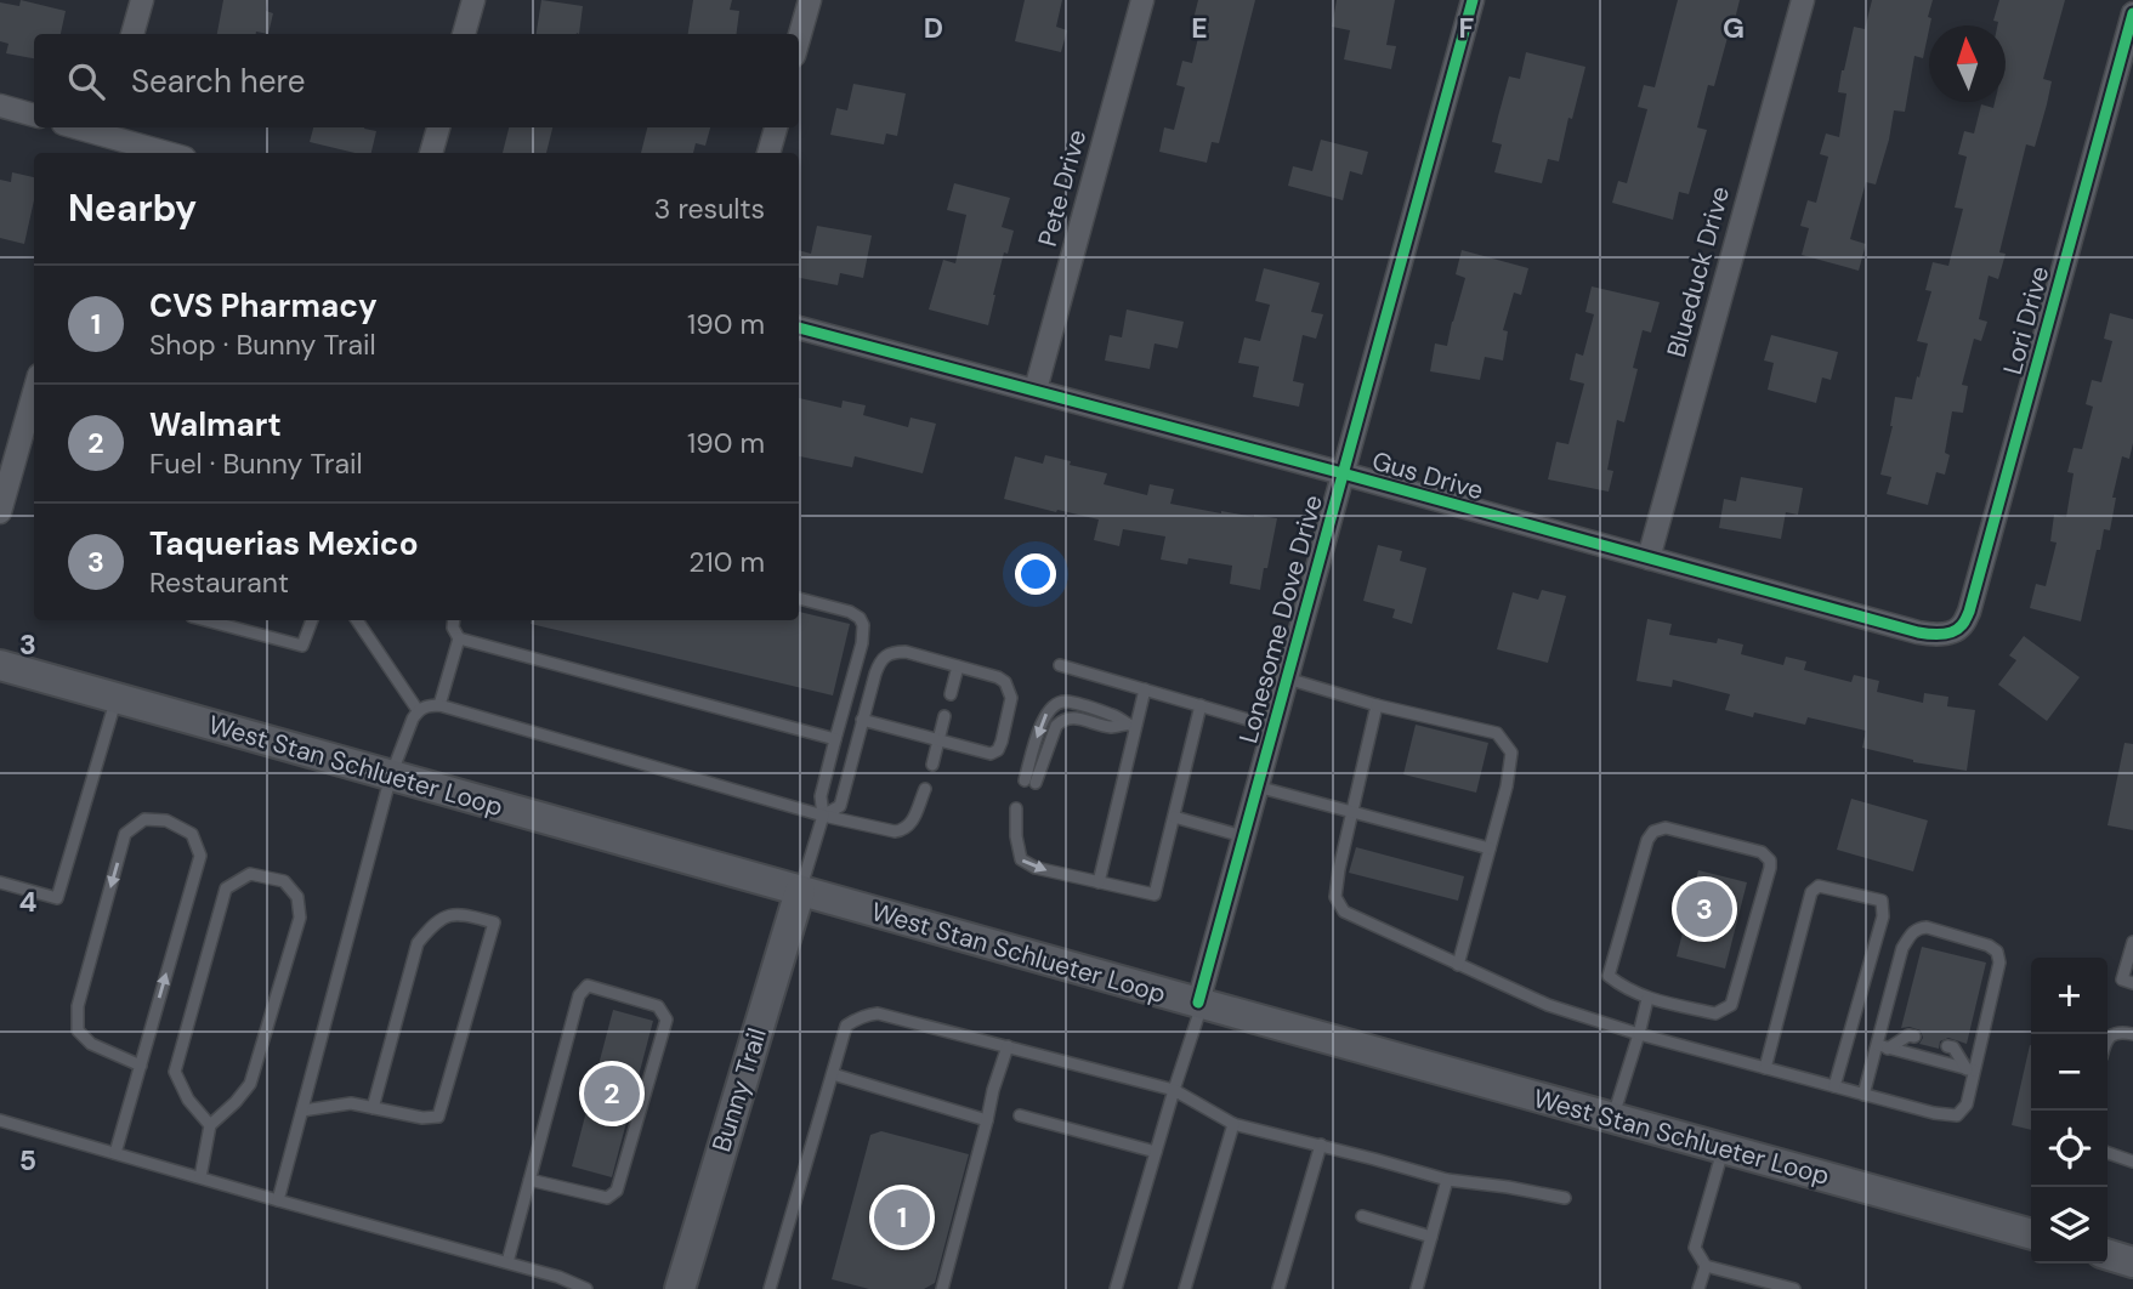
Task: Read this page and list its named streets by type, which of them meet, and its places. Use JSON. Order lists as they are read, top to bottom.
{
  "streets": {
    "main road": ["West Stan Schlueter Loop", "Bunny Trail"],
    "street": [
      "Pete Drive",
      "Blueduck Drive",
      "Lori Drive",
      "Gus Drive",
      "Lonesome Dove Drive"
    ]
  },
  "crossings": [
    ["Pete Drive", "Gus Drive"],
    ["Blueduck Drive", "Gus Drive"],
    ["Lori Drive", "Gus Drive"],
    ["Gus Drive", "Lonesome Dove Drive"],
    ["Lonesome Dove Drive", "West Stan Schlueter Loop"],
    ["West Stan Schlueter Loop", "Bunny Trail"]
  ],
  "north": "top",
  "page": {
    "search": "Search here",
    "heading": ["Nearby", "3 results"],
    "list": [
      {
        "mark": "1",
        "name": "CVS Pharmacy",
        "note": "Shop · Bunny Trail",
        "value": "190 m"
      },
      {
        "mark": "2",
        "name": "Walmart",
        "note": "Fuel · Bunny Trail",
        "value": "190 m"
      },
      {
        "mark": "3",
        "name": "Taquerias Mexico",
        "note": "Restaurant",
        "value": "210 m"
      }
    ],
    "pins": ["3", "2", "1"],
    "map_buttons": ["+", "−"]
  },
  "grid": {
    "columns": [
      "D",
      "E",
      "F",
      "G"
    ],
    "rows": ["3", "4", "5"]
  }
}
